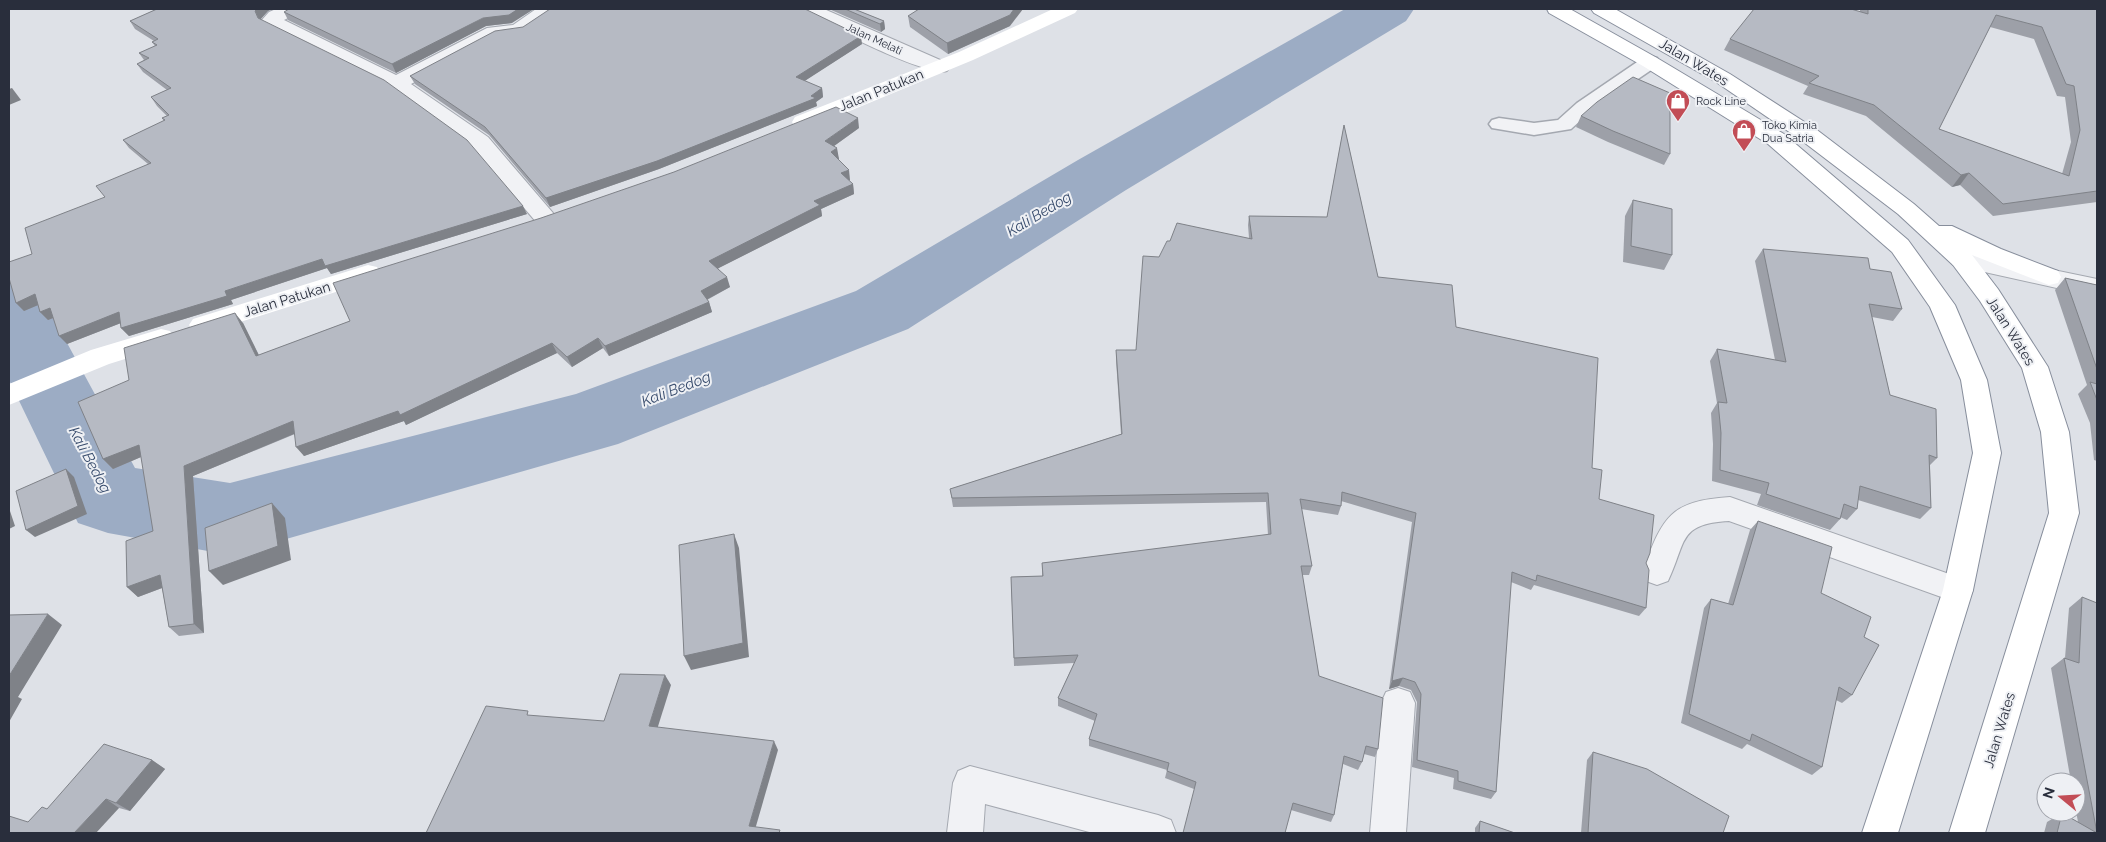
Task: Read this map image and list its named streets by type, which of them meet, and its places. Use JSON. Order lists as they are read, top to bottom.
{
  "streets": {
    "main road": ["Jalan Wates", "Jalan Patukan"],
    "street": ["Jalan Melati"]
  },
  "crossings": [
    ["Jalan Melati", "Jalan Patukan"]
  ],
  "water": ["Kali Bedog"],
  "places": {
    "shop": ["Rock Line", "Toko Kimia Dua Satria"]
  },
  "north": "left"
}
